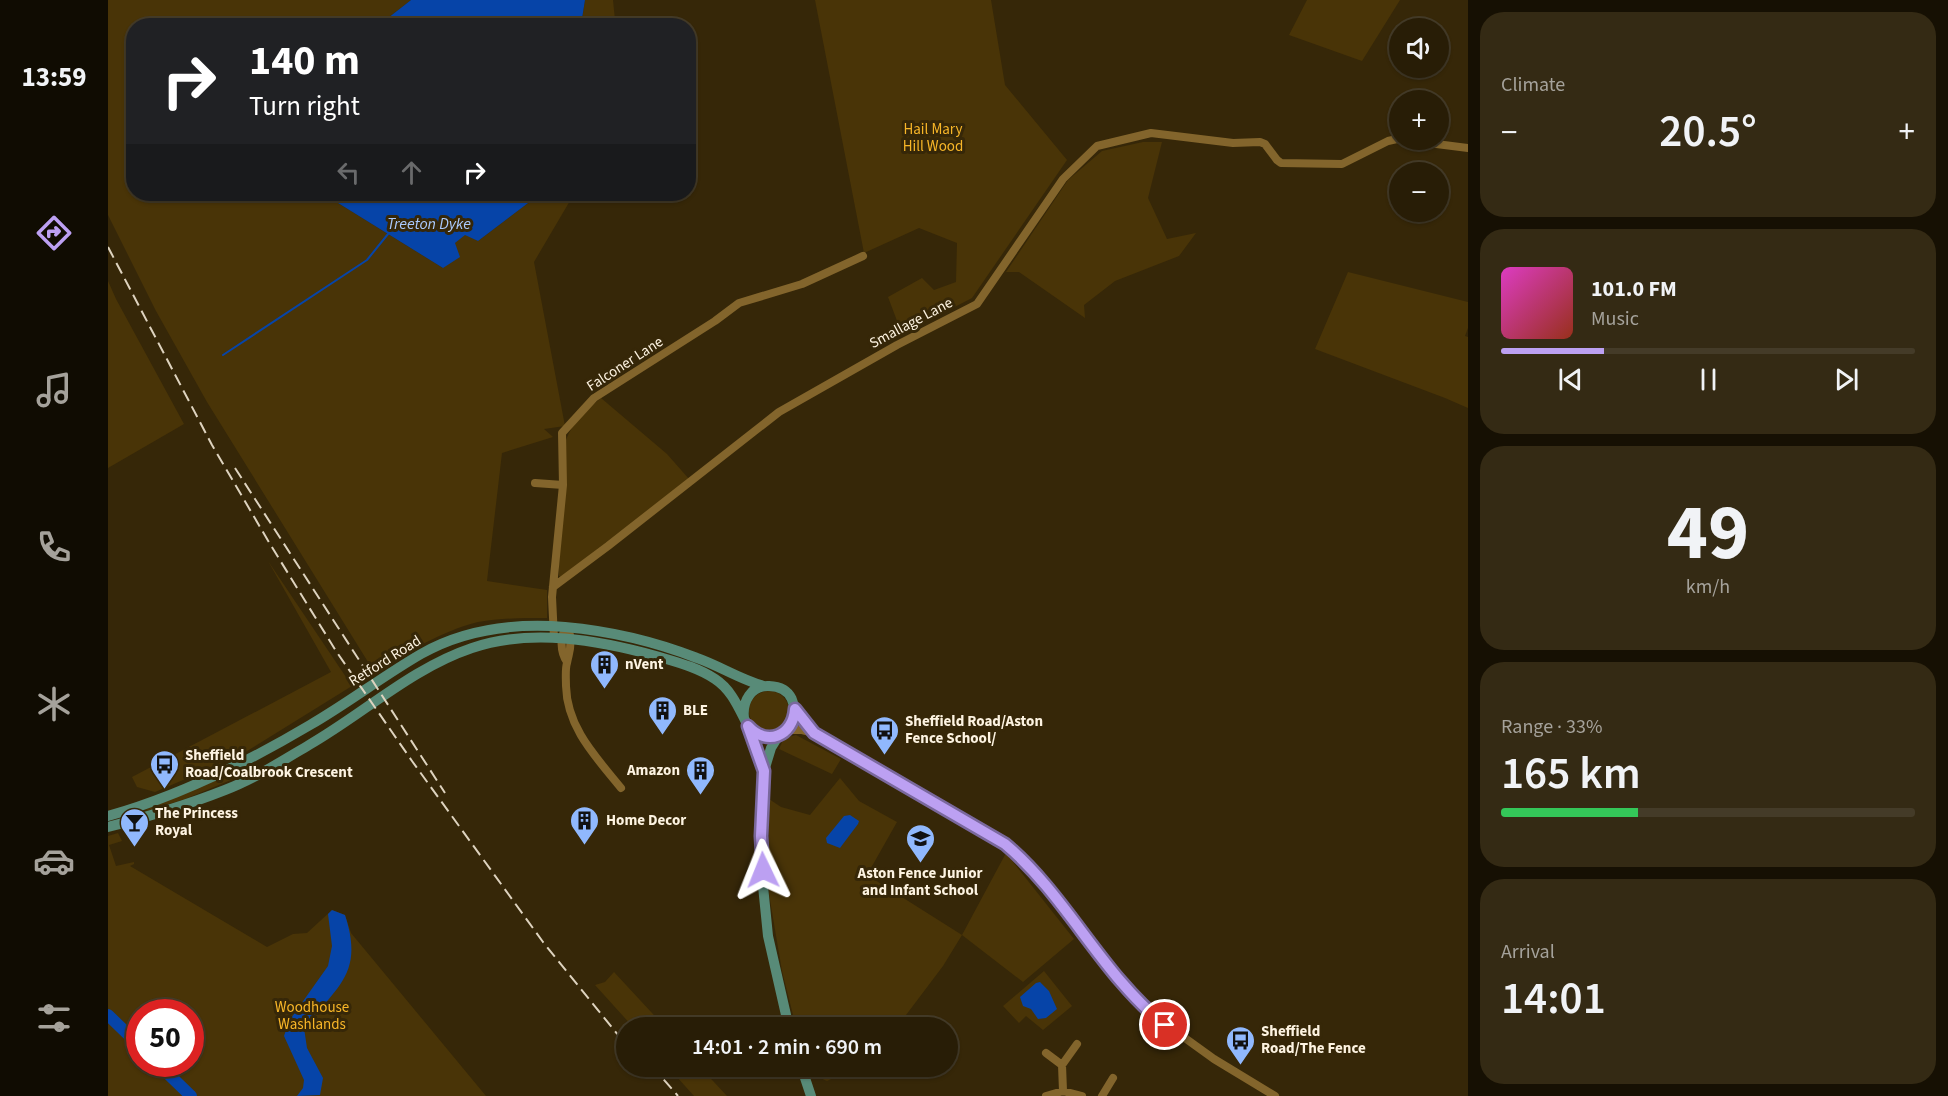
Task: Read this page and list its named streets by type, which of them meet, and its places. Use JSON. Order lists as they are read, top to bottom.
{
  "streets": {
    "main road": ["Retford Road"],
    "street": ["Smallage Lane", "Falconer Lane"]
  },
  "crossings": [
    ["Smallage Lane", "Falconer Lane"],
    ["Falconer Lane", "Retford Road"]
  ],
  "water": ["Treeton Dyke"],
  "parks": ["Hail Mary Hill Wood", "Woodhouse Washlands"],
  "places": {
    "building": [
      "nVent",
      "BLE",
      "Amazon",
      "Home Decor"
    ],
    "bus stop": ["Sheffield Road/Aston Fence School/", "Sheffield Road/Coalbrook Crescent", "Sheffield Road/The Fence"],
    "bar": ["The Princess Royal"],
    "school or university": ["Aston Fence Junior and Infant School"]
  },
  "page": {
    "tabs": "13:59",
    "tile": [
      "Climate",
      ["49", "km/h"],
      ["Range · 33%", "165 km"],
      ["Arrival", "14:01"]
    ],
    "map_buttons": ["+", "−"],
    "turn": ["140 m", "Turn right"],
    "heat": ["−", "20.5°", "+"],
    "song": ["101.0 FM", "Music"],
    "limit": "50",
    "trip": "14:01 · 2 min · 690 m"
  }
}
